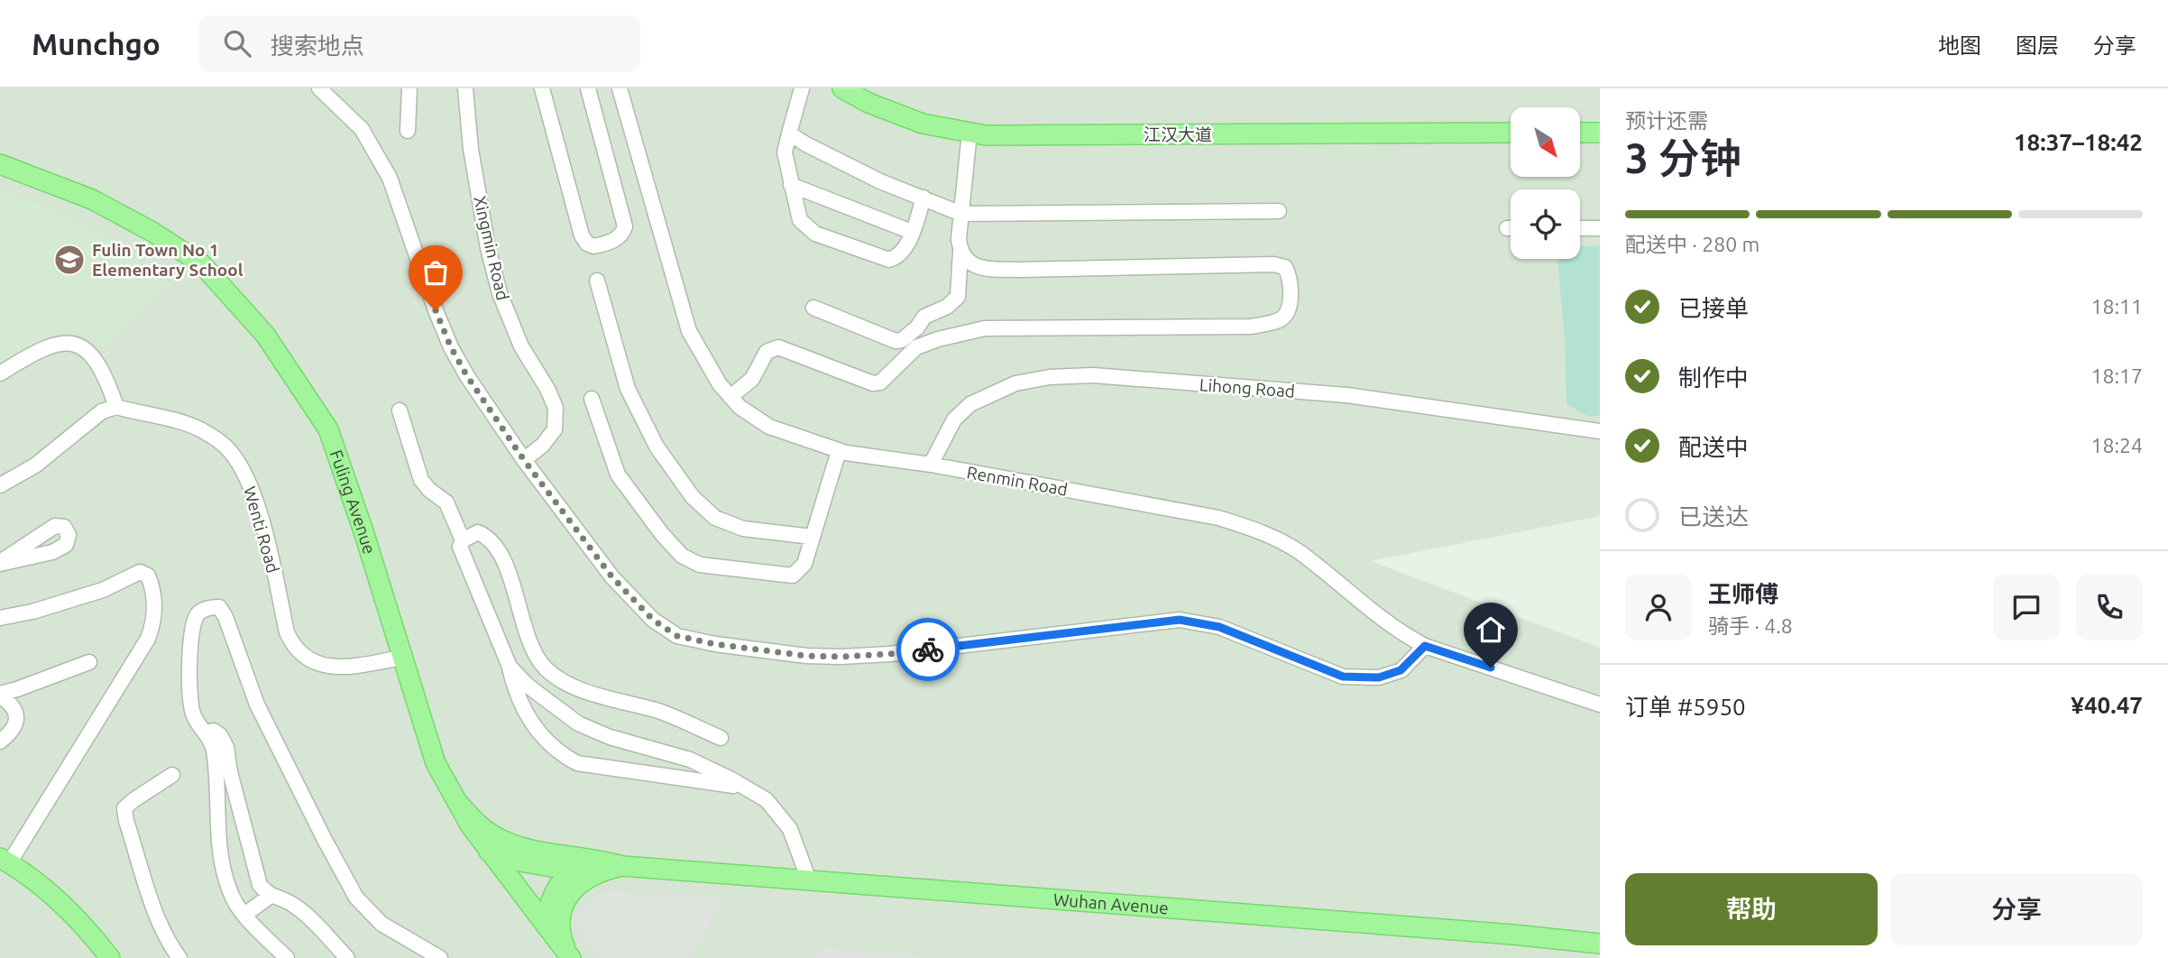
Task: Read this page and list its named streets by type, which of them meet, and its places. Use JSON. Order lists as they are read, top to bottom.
{
  "streets": {
    "main road": ["江汉大道", "Fuling Avenue", "Wuhan Avenue"],
    "street": [
      "Xingmin Road",
      "Lihong Road",
      "Renmin Road",
      "Wenti Road"
    ]
  },
  "crossings": [
    ["Lihong Road", "Renmin Road"],
    ["Fuling Avenue", "Wenti Road"]
  ],
  "places": {
    "school or university": ["Fulin Town No 1 Elementary School"]
  },
  "north": "bottom right",
  "page": {
    "header": "Munchgo",
    "search": "搜索地点",
    "nav": ["地图", "图层", "分享"],
    "heading": ["3 分钟", "预计还需", "18:37–18:42"],
    "panel": [
      "王师傅",
      "骑手 · 4.8",
      "订单 #5950",
      "¥40.47"
    ],
    "bar": "配送中 · 280 m",
    "list": [
      ["已接单", "18:11"],
      ["制作中", "18:17"],
      ["配送中", "18:24"],
      "已送达"
    ],
    "buttons": ["帮助", "分享"]
  }
}
